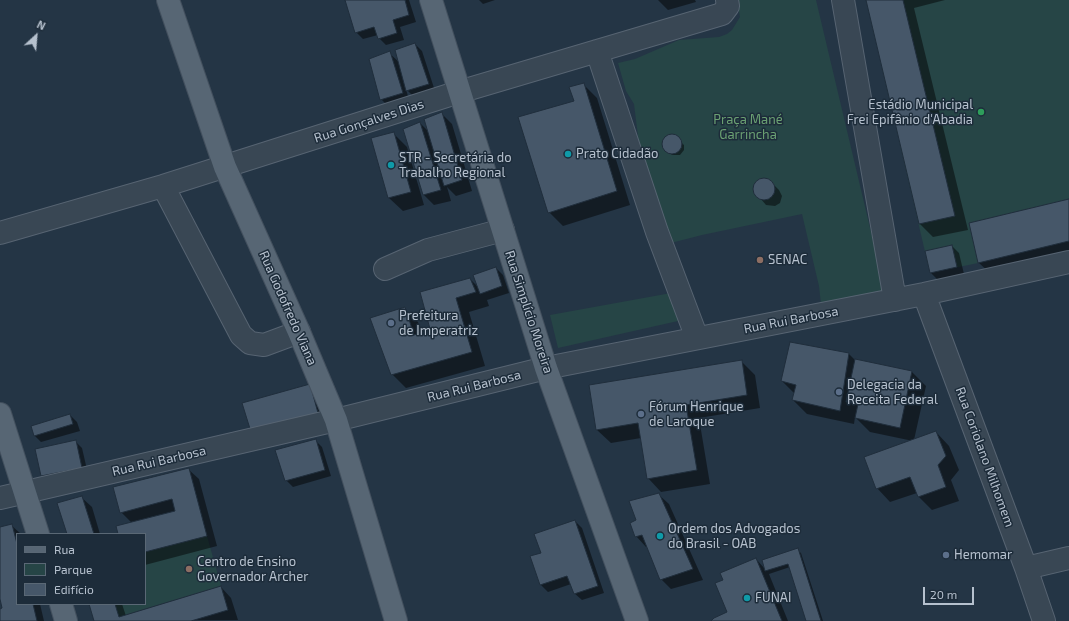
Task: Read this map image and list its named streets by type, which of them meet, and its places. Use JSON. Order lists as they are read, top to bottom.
{
  "streets": {
    "main road": ["Rua Godofredo Viana", "Rua Simplício Moreira"],
    "street": ["Rua Gonçalves Dias", "Rua Rui Barbosa", "Rua Coriolano Milhomem"]
  },
  "crossings": [
    ["Rua Gonçalves Dias", "Rua Godofredo Viana"],
    ["Rua Gonçalves Dias", "Rua Simplício Moreira"],
    ["Rua Godofredo Viana", "Rua Rui Barbosa"],
    ["Rua Simplício Moreira", "Rua Rui Barbosa"],
    ["Rua Rui Barbosa", "Rua Coriolano Milhomem"]
  ],
  "parks": ["Praça Mané Garrincha"],
  "places": [
    "Estádio Municipal Frei Epifânio d'Abadia",
    "Prato Cidadão",
    "STR - Secretária do Trabalho Regional",
    "SENAC",
    "Prefeitura de Imperatriz",
    "Delegacia da Receita Federal",
    "Fórum Henrique de Laroque",
    "Ordem dos Advogados do Brasil - OAB",
    "Hemomar",
    "Centro de Ensino Governador Archer",
    "FUNAI"
  ],
  "legend": ["Rua", "Parque", "Edifício"],
  "scale_bar": "20 m",
  "north": "top right"
}
